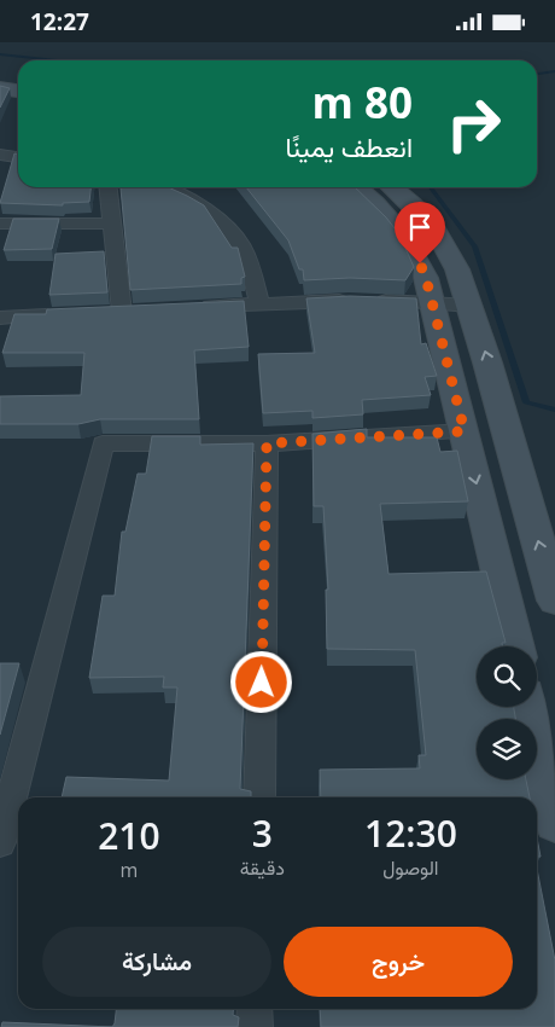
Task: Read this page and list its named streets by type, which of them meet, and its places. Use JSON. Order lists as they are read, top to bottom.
{
  "page": {
    "status": "12:27",
    "turn": ["80 m", "انعطف يمينًا"],
    "eta": [
      "12:30",
      "الوصول",
      "3",
      "دقيقة",
      "210",
      "m"
    ],
    "buttons": ["خروج", "مشاركة"]
  }
}
